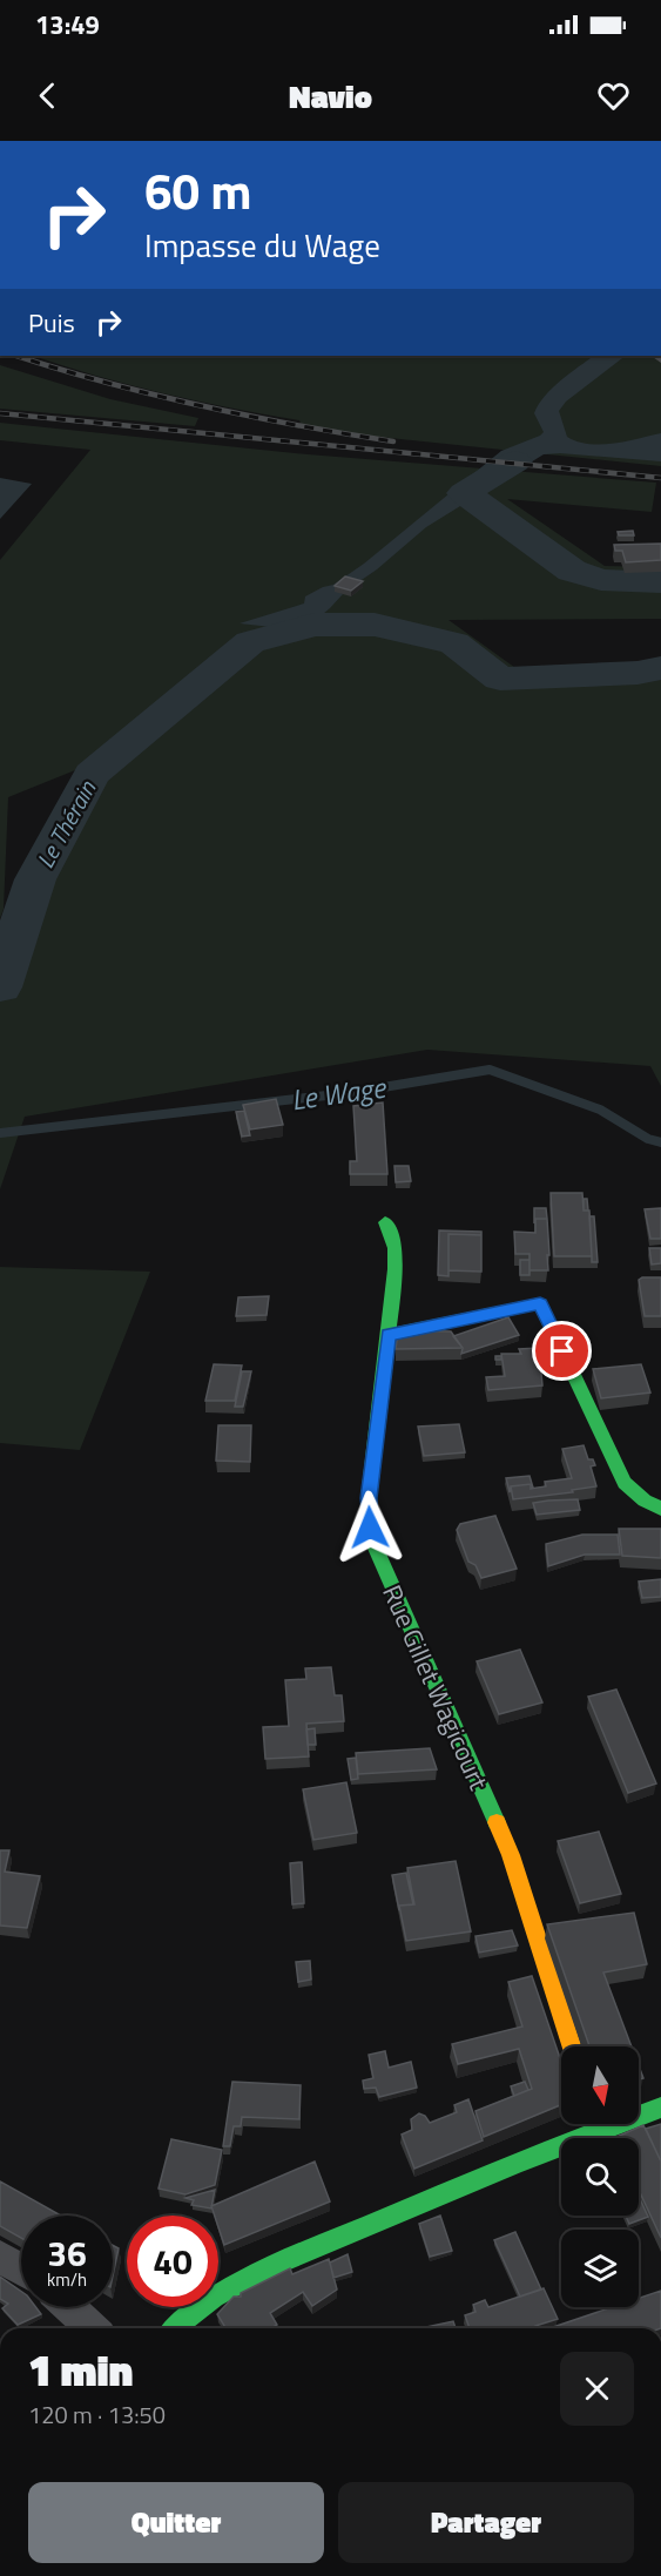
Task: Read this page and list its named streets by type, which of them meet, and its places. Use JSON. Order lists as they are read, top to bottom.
{
  "streets": {
    "street": ["Rue Gillet Wagicourt"]
  },
  "water": ["Le Thérain", "Le Wage"],
  "north": "bottom",
  "page": {
    "status": "13:49",
    "header": "Navio",
    "turn": ["60 m", "Impasse du Wage"],
    "then": "Puis",
    "speed": "36 km/h",
    "limit": "40",
    "heading": ["1 min", "120 m · 13:50"],
    "buttons": ["Quitter", "Partager"]
  }
}
